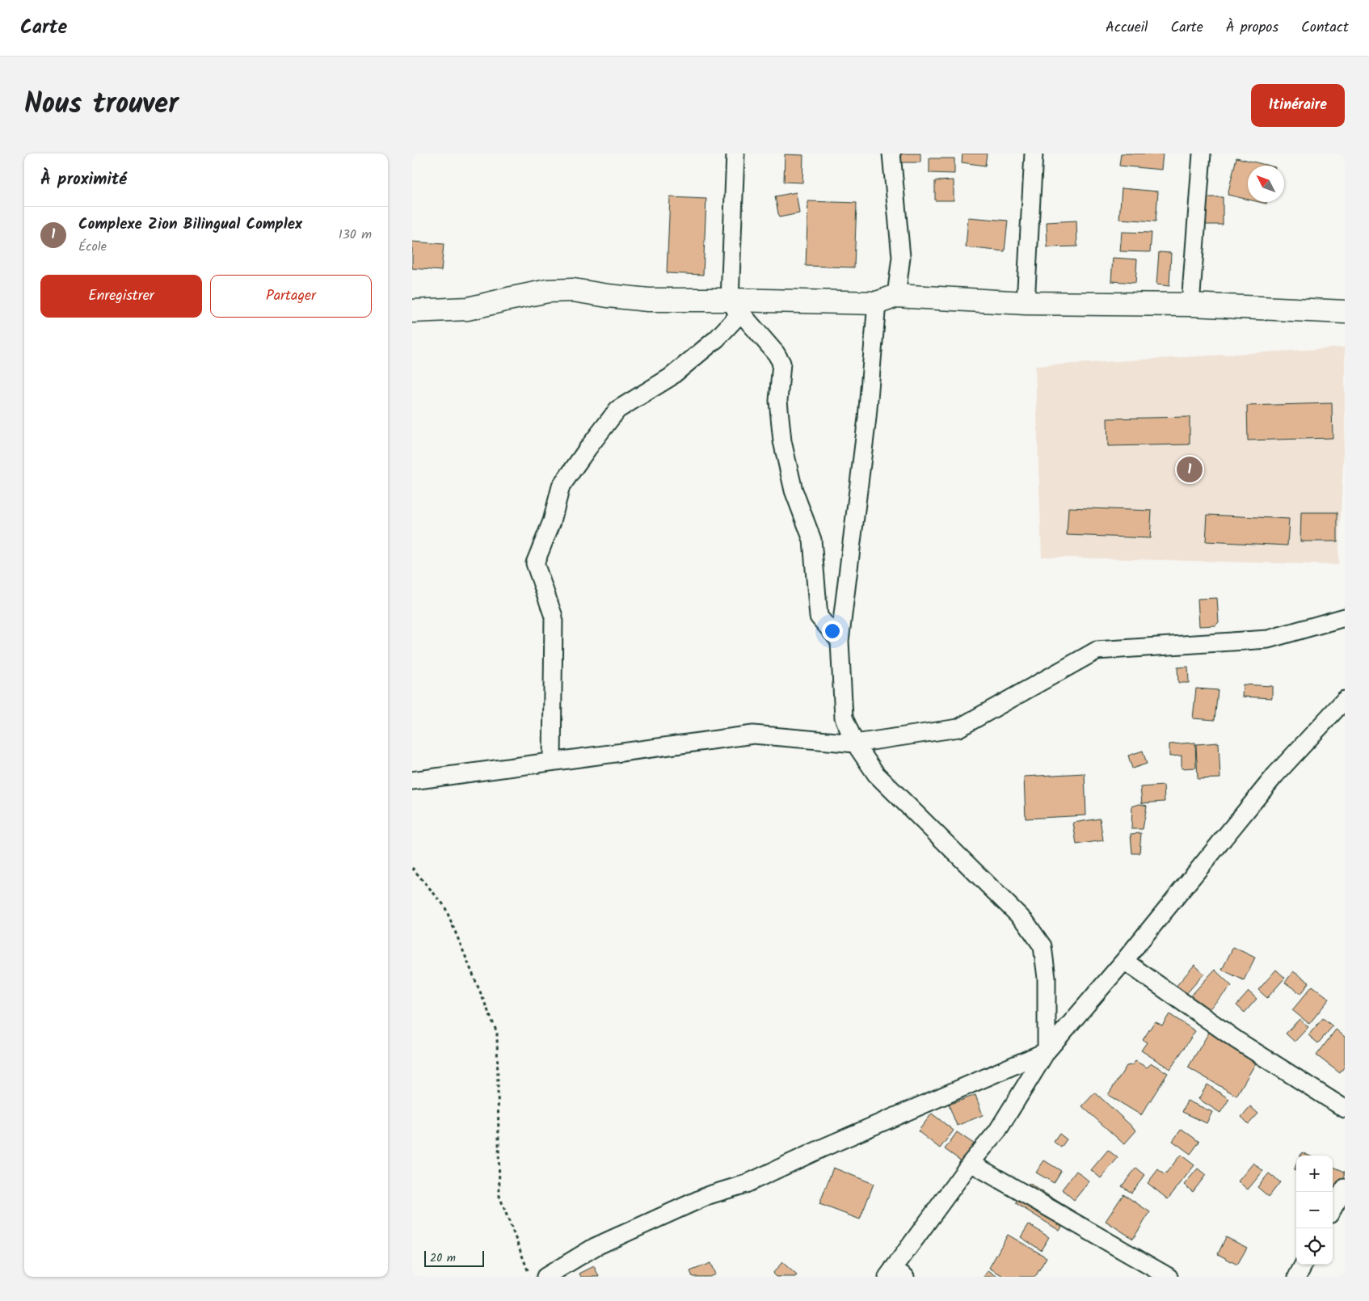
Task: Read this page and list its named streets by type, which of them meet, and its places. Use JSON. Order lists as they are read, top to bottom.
{
  "scale_bar": "20 m",
  "north": "top left",
  "page": {
    "header": "Carte",
    "nav": [
      "Accueil",
      "Carte",
      "À propos",
      "Contact"
    ],
    "title": "Nous trouver",
    "buttons": [
      "Itinéraire",
      ["Enregistrer", "Partager"]
    ],
    "heading": "À proximité",
    "list": [
      {
        "mark": "1",
        "name": "Complexe Zion Bilingual Complex",
        "note": "École",
        "value": "130 m"
      }
    ],
    "pins": "1",
    "map_buttons": ["+", "−"],
    "scale": "20 m"
  }
}
